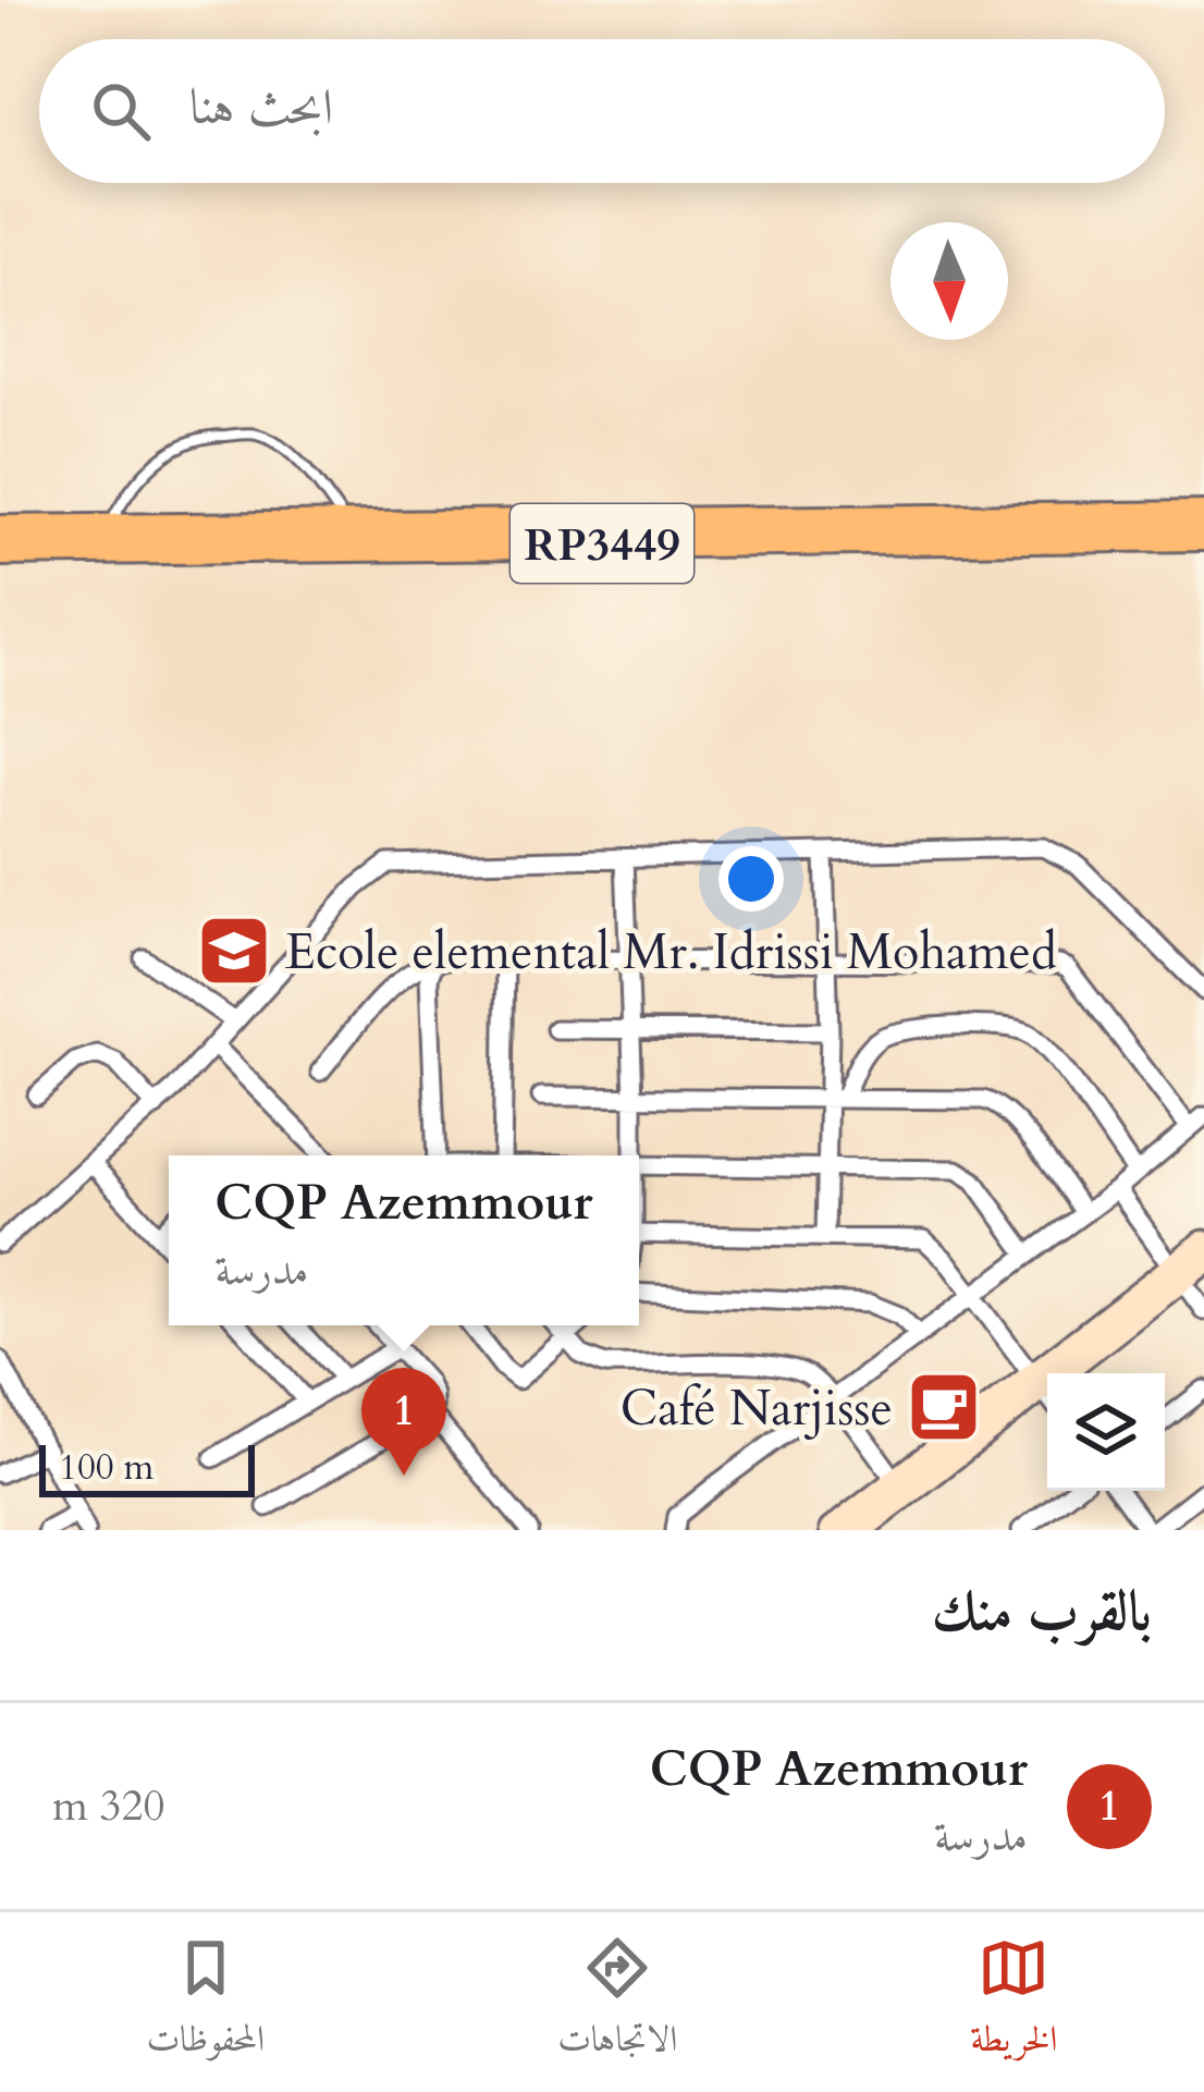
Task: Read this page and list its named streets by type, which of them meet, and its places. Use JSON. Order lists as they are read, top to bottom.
{
  "streets": {
    "highway": ["RP3449"]
  },
  "places": {
    "school or university": ["Ecole elemental Mr. Idrissi Mohamed"],
    "cafe": ["Café Narjisse"]
  },
  "scale_bar": "100 m",
  "north": "bottom",
  "page": {
    "search": "ابحث هنا",
    "popup": ["CQP Azemmour", "مدرسة"],
    "pins": "1",
    "scale": "100 m",
    "heading": "بالقرب منك",
    "list": [
      {
        "mark": "1",
        "name": "CQP Azemmour",
        "note": "مدرسة",
        "value": "320 m"
      }
    ],
    "nav": ["الخريطة", "الاتجاهات", "المحفوظات"]
  }
}
